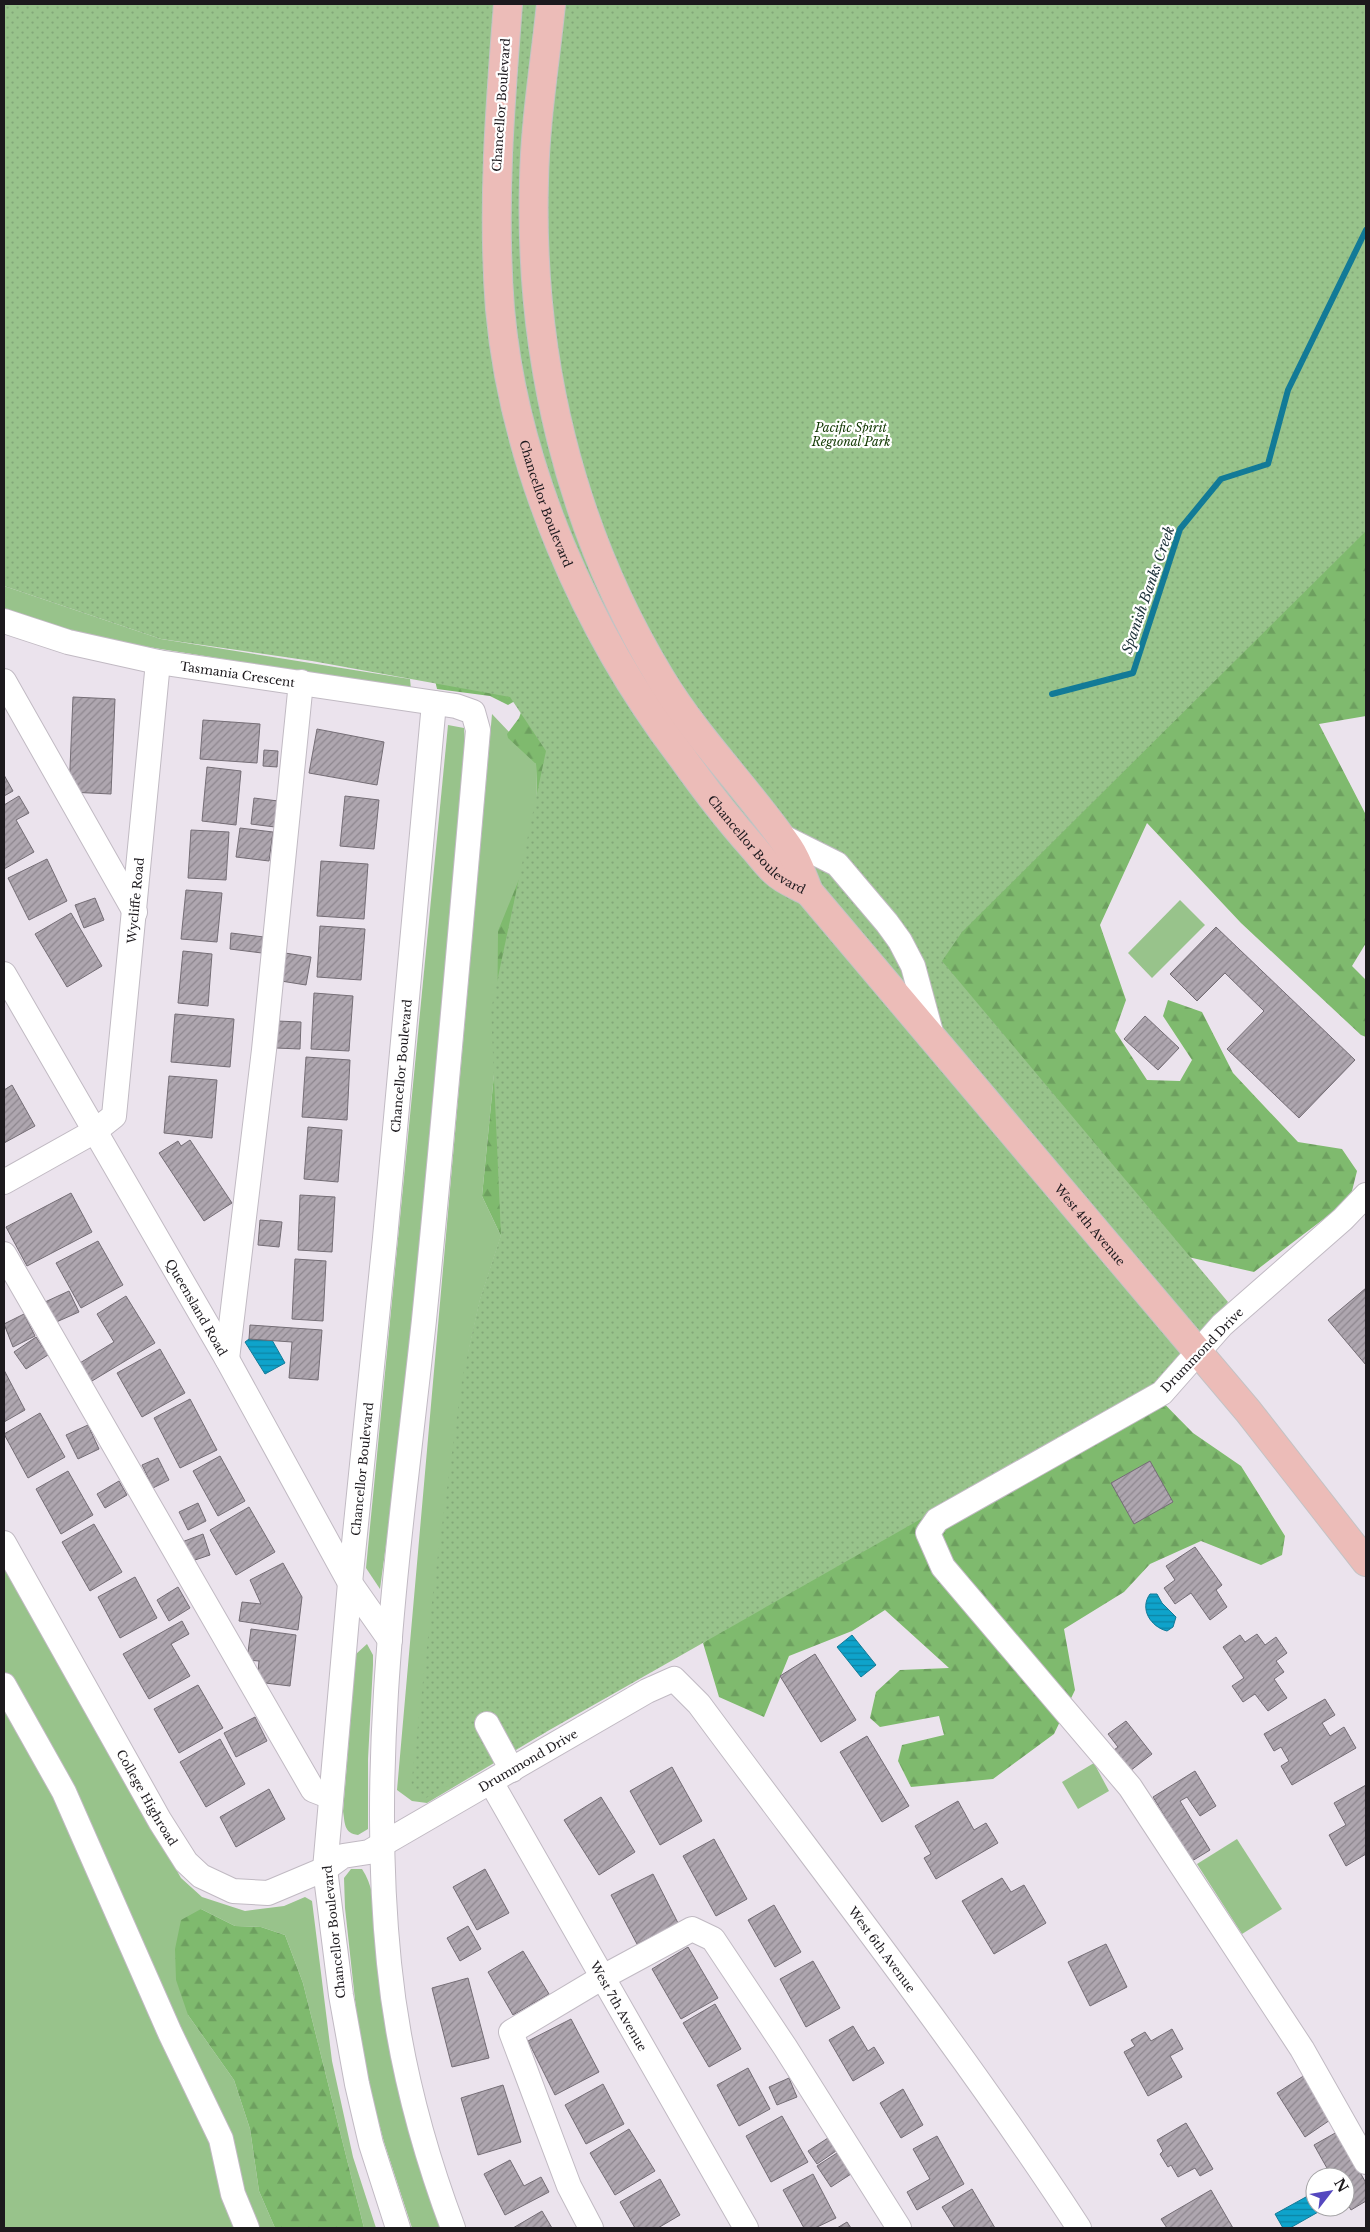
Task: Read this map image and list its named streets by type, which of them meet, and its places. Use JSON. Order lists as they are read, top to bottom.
{
  "streets": {
    "main road": ["Chancellor Boulevard", "West 4th Avenue"],
    "street": [
      "Tasmania Crescent",
      "Wycliffe Road",
      "Queensland Road",
      "Drummond Drive",
      "College Highroad",
      "West 6th Avenue",
      "West 7th Avenue"
    ]
  },
  "crossings": [
    ["Chancellor Boulevard", "Tasmania Crescent"],
    ["Chancellor Boulevard", "West 4th Avenue"],
    ["Chancellor Boulevard", "Queensland Road"],
    ["Chancellor Boulevard", "College Highroad"],
    ["Tasmania Crescent", "Wycliffe Road"],
    ["Tasmania Crescent", "Queensland Road"],
    ["Wycliffe Road", "Queensland Road"],
    ["West 4th Avenue", "Drummond Drive"],
    ["Drummond Drive", "College Highroad"],
    ["Drummond Drive", "West 6th Avenue"],
    ["Drummond Drive", "West 7th Avenue"]
  ],
  "water": ["Spanish Banks Creek"],
  "parks": ["Pacific Spirit Regional Park"],
  "north": "top right"
}
